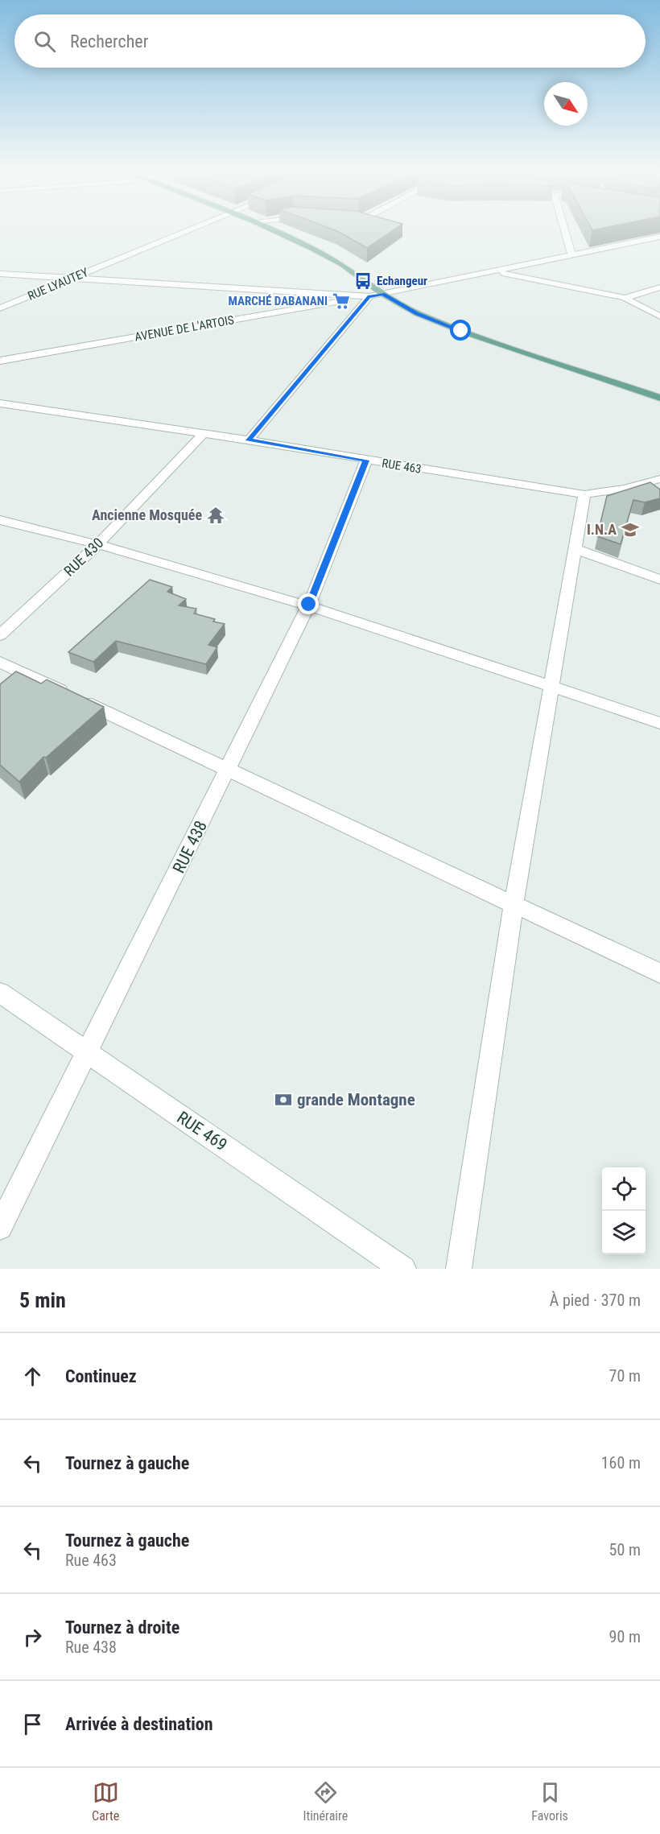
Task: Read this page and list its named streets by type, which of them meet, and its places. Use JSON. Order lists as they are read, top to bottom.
{
  "streets": {
    "street": [
      "RUE LYAUTEY",
      "AVENUE DE L'ARTOIS",
      "RUE 463",
      "RUE 430",
      "RUE 438",
      "RUE 469"
    ]
  },
  "crossings": [
    ["RUE 463", "RUE 430"],
    ["RUE 463", "RUE 438"],
    ["RUE 438", "RUE 469"]
  ],
  "places": {
    "bus stop": ["Echangeur"],
    "supermarket": ["MARCHÉ DABANANI"],
    "temple": ["Ancienne Mosquée"],
    "school or university": ["I.N.A"],
    "bank": ["grande Montagne"]
  },
  "north": "bottom right",
  "page": {
    "search": "Rechercher",
    "heading": ["5 min", "À pied · 370 m"],
    "list": [
      ["Continuez", "70 m"],
      ["Tournez à gauche", "160 m"],
      ["Tournez à gauche", "Rue 463", "50 m"],
      ["Tournez à droite", "Rue 438", "90 m"],
      "Arrivée à destination"
    ],
    "nav": ["Carte", "Itinéraire", "Favoris"]
  }
}
